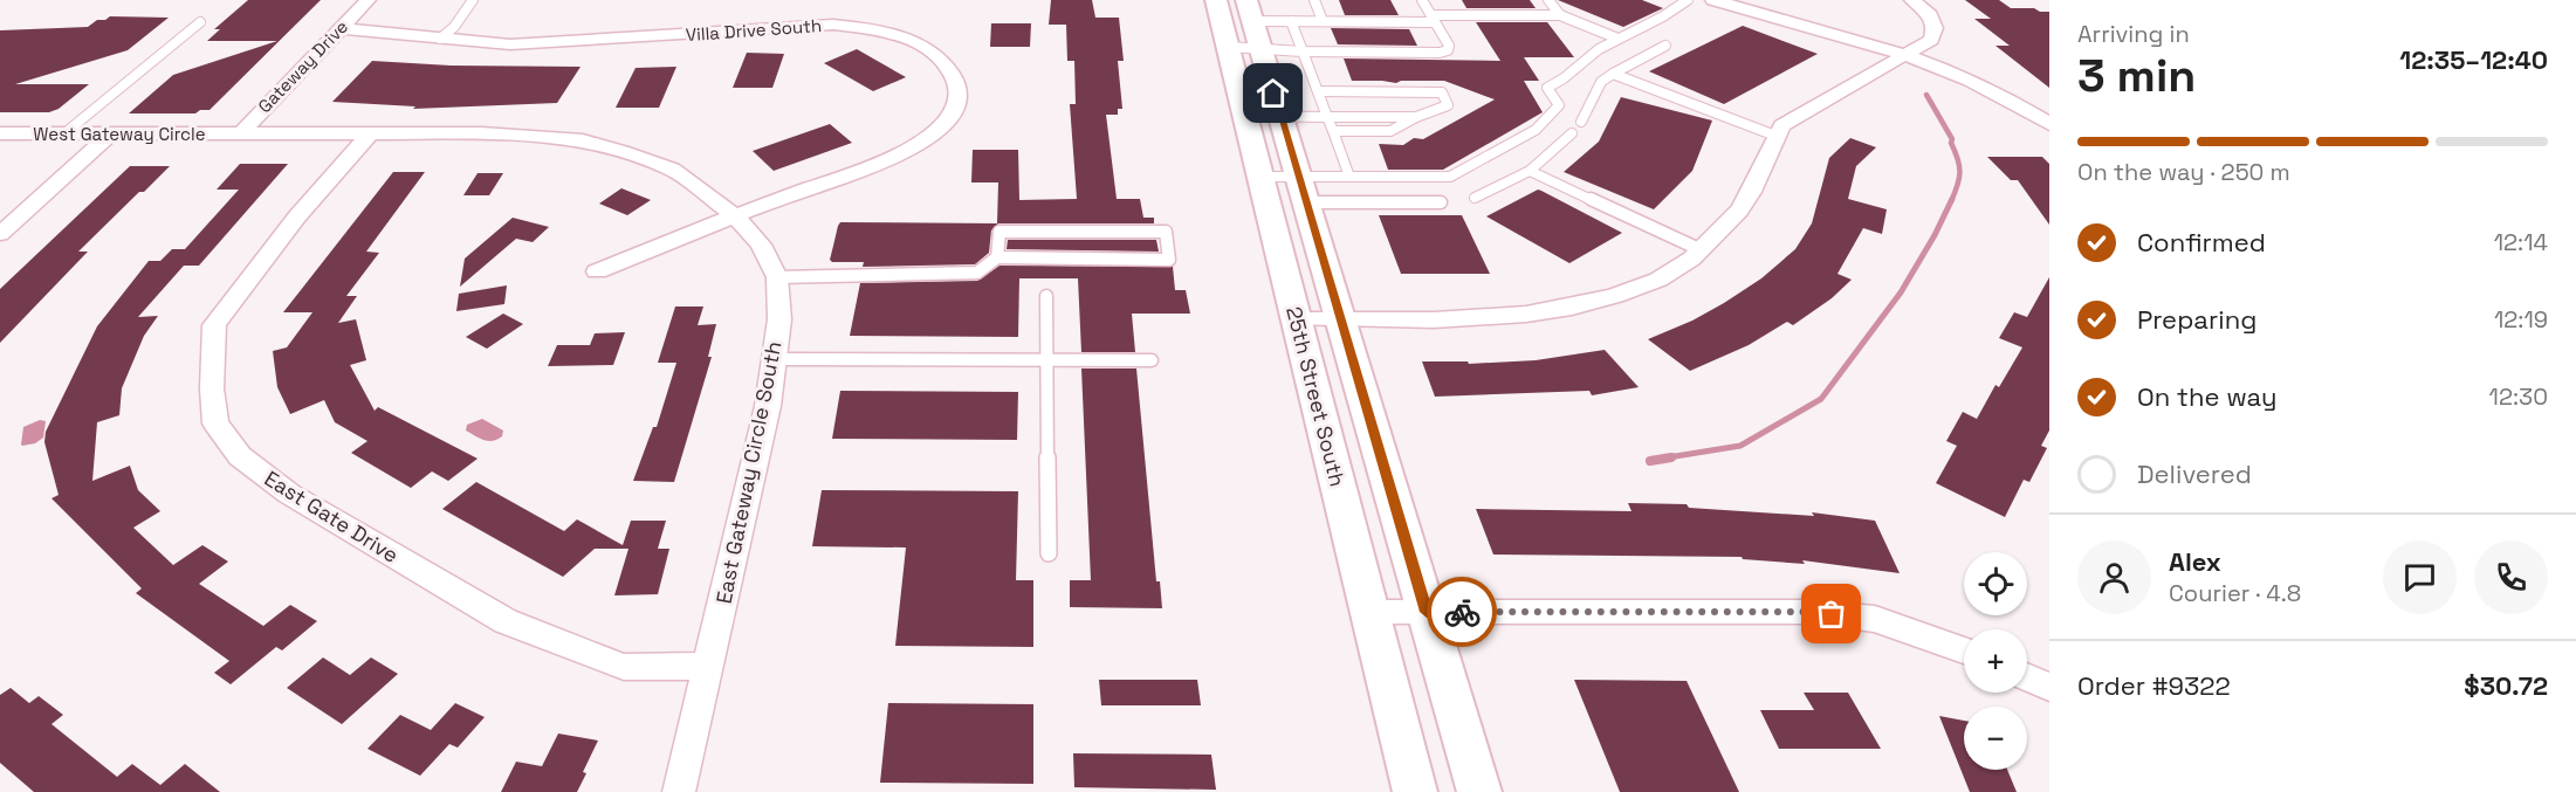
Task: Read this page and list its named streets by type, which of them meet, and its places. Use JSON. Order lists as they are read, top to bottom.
{
  "streets": {
    "main road": ["25th Street South"],
    "street": [
      "Villa Drive South",
      "Gateway Drive",
      "West Gateway Circle",
      "East Gateway Circle South",
      "East Gate Drive"
    ]
  },
  "crossings": [
    ["Villa Drive South", "Gateway Drive"],
    ["Villa Drive South", "East Gateway Circle South"],
    ["Gateway Drive", "West Gateway Circle"],
    ["Gateway Drive", "East Gateway Circle South"],
    ["West Gateway Circle", "East Gateway Circle South"],
    ["East Gateway Circle South", "East Gate Drive"]
  ],
  "page": {
    "heading": ["3 min", "Arriving in", "12:35–12:40"],
    "panel": [
      "Alex",
      "Courier · 4.8",
      "Order #9322",
      "$30.72"
    ],
    "bar": "On the way · 250 m",
    "list": [
      ["Confirmed", "12:14"],
      ["Preparing", "12:19"],
      ["On the way", "12:30"],
      "Delivered"
    ],
    "map_buttons": ["+", "−"]
  }
}
